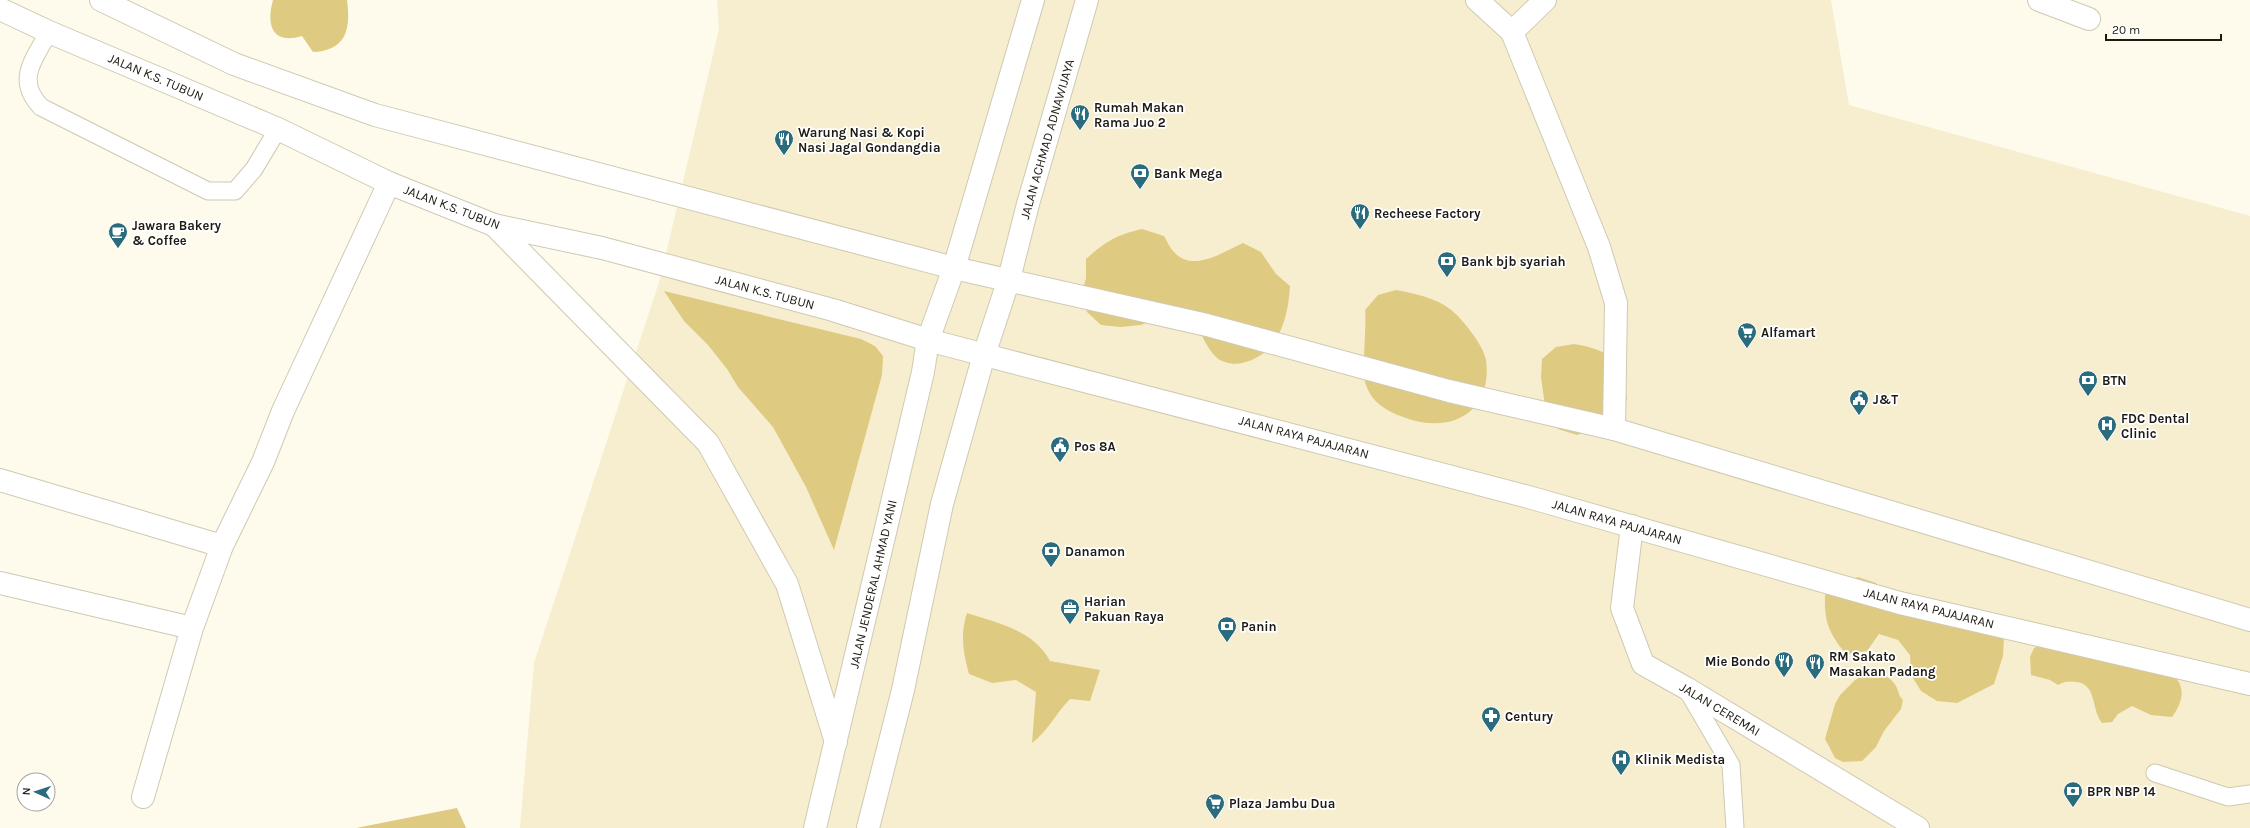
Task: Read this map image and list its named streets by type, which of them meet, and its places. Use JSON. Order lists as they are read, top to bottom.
{
  "streets": {
    "main road": [
      "JALAN K.S. TUBUN",
      "JALAN ACHMAD ADNAWIJAYA",
      "JALAN RAYA PAJAJARAN",
      "JALAN JENDERAL AHMAD YANI",
      "JALAN CEREMAI"
    ]
  },
  "crossings": [
    ["JALAN K.S. TUBUN", "JALAN ACHMAD ADNAWIJAYA"],
    ["JALAN K.S. TUBUN", "JALAN RAYA PAJAJARAN"],
    ["JALAN K.S. TUBUN", "JALAN JENDERAL AHMAD YANI"],
    ["JALAN ACHMAD ADNAWIJAYA", "JALAN RAYA PAJAJARAN"],
    ["JALAN RAYA PAJAJARAN", "JALAN CEREMAI"]
  ],
  "places": {
    "restaurant": [
      "Rumah Makan Rama Juo 2",
      "Warung Nasi & Kopi Nasi Jagal Gondangdia",
      "Recheese Factory",
      "Mie Bondo",
      "RM Sakato Masakan Padang"
    ],
    "bank": [
      "Bank Mega",
      "Bank bjb syariah",
      "BTN",
      "Danamon",
      "Panin",
      "BPR NBP 14"
    ],
    "cafe": ["Jawara Bakery & Coffee"],
    "supermarket": ["Alfamart", "Plaza Jambu Dua"],
    "public building": ["J&T", "Pos 8A"],
    "hospital": ["FDC Dental Clinic", "Klinik Medista"],
    "office": ["Harian Pakuan Raya"],
    "pharmacy": ["Century"]
  },
  "scale_bar": "20 m",
  "north": "left"
}
